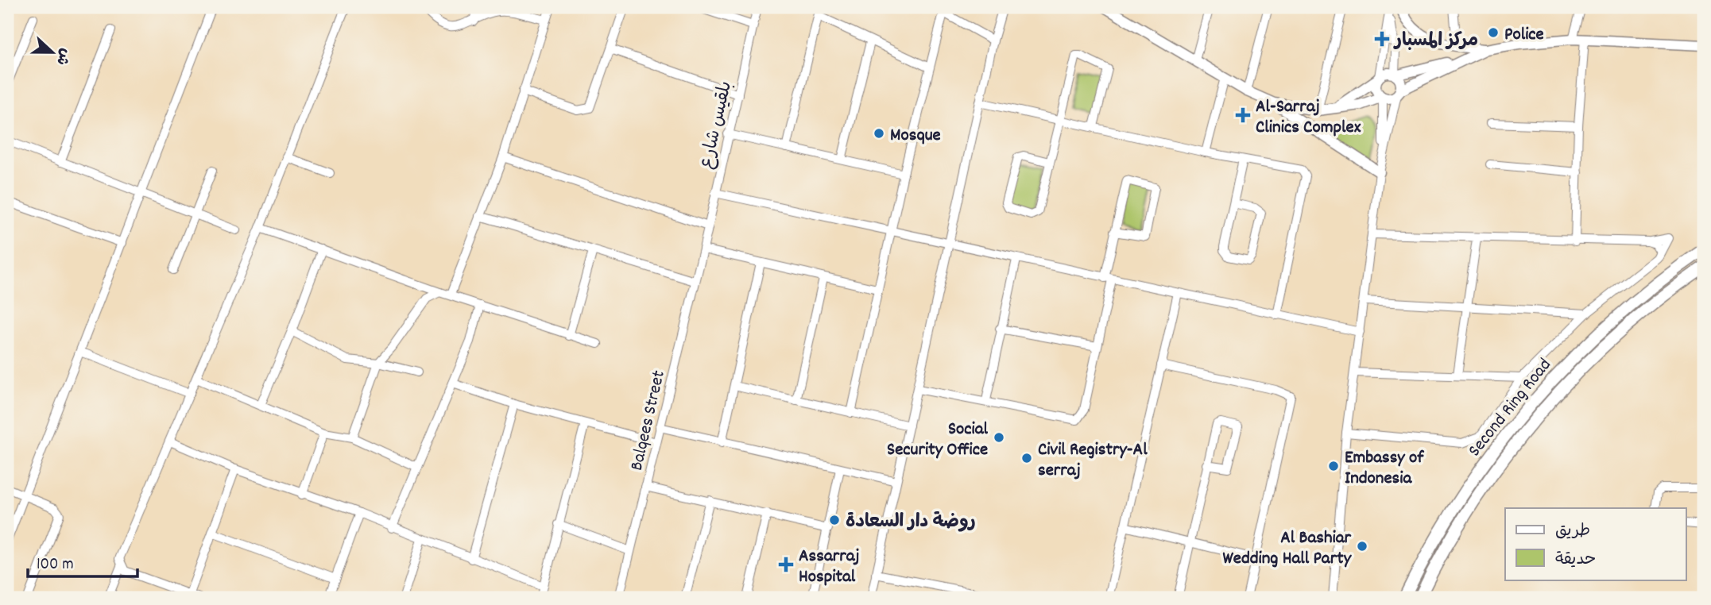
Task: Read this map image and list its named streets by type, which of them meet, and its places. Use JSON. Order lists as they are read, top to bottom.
{
  "streets": {
    "highway": ["Second Ring Road"],
    "street": ["بلقيس شارع", "Balqees Street"]
  },
  "crossings": [
    ["بلقيس شارع", "Balqees Street"]
  ],
  "places": {
    "other": [
      "Police",
      "Mosque",
      "Social Security Office",
      "Civil Registry-Al serraj",
      "Embassy of Indonesia",
      "روضة دار السعادة",
      "Al Bashiar Wedding Hall Party"
    ],
    "health": ["مركز المسبار", "Al-Sarraj Clinics Complex", "Assarraj Hospital"]
  },
  "legend": ["طريق", "حديقة"],
  "scale_bar": "100 m",
  "north": "right"
}
